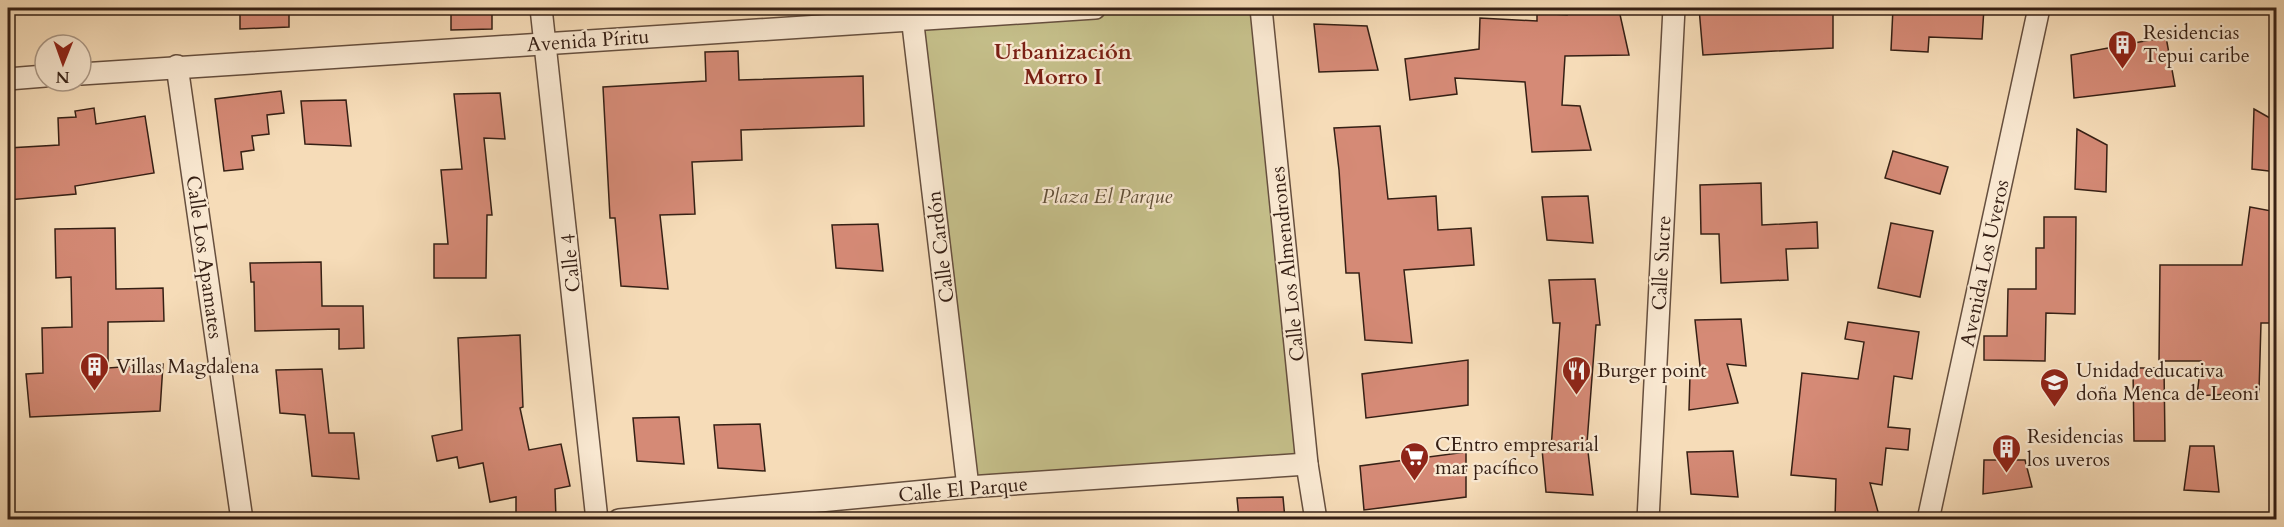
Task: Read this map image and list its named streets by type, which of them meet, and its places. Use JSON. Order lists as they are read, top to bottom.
{
  "streets": {
    "street": [
      "Avenida Píritu",
      "Calle Cardón",
      "Calle Los Apamates",
      "Calle 4",
      "Calle Sucre",
      "Avenida Los Uveros",
      "Calle Los Almendrones",
      "Calle El Parque"
    ]
  },
  "crossings": [
    ["Avenida Píritu", "Calle Cardón"],
    ["Avenida Píritu", "Calle Los Apamates"],
    ["Avenida Píritu", "Calle 4"],
    ["Calle Cardón", "Calle El Parque"],
    ["Calle Los Almendrones", "Calle El Parque"]
  ],
  "districts": ["Urbanización Morro I"],
  "parks": ["Plaza El Parque"],
  "places": {
    "building": ["Residencias Tepui caribe", "Villas Magdalena", "Residencias los uveros"],
    "restaurant": ["Burger point"],
    "school or university": ["Unidad educativa doña Menca de Leoni"],
    "supermarket": ["CEntro empresarial mar pacífico"]
  },
  "north": "bottom"
}
